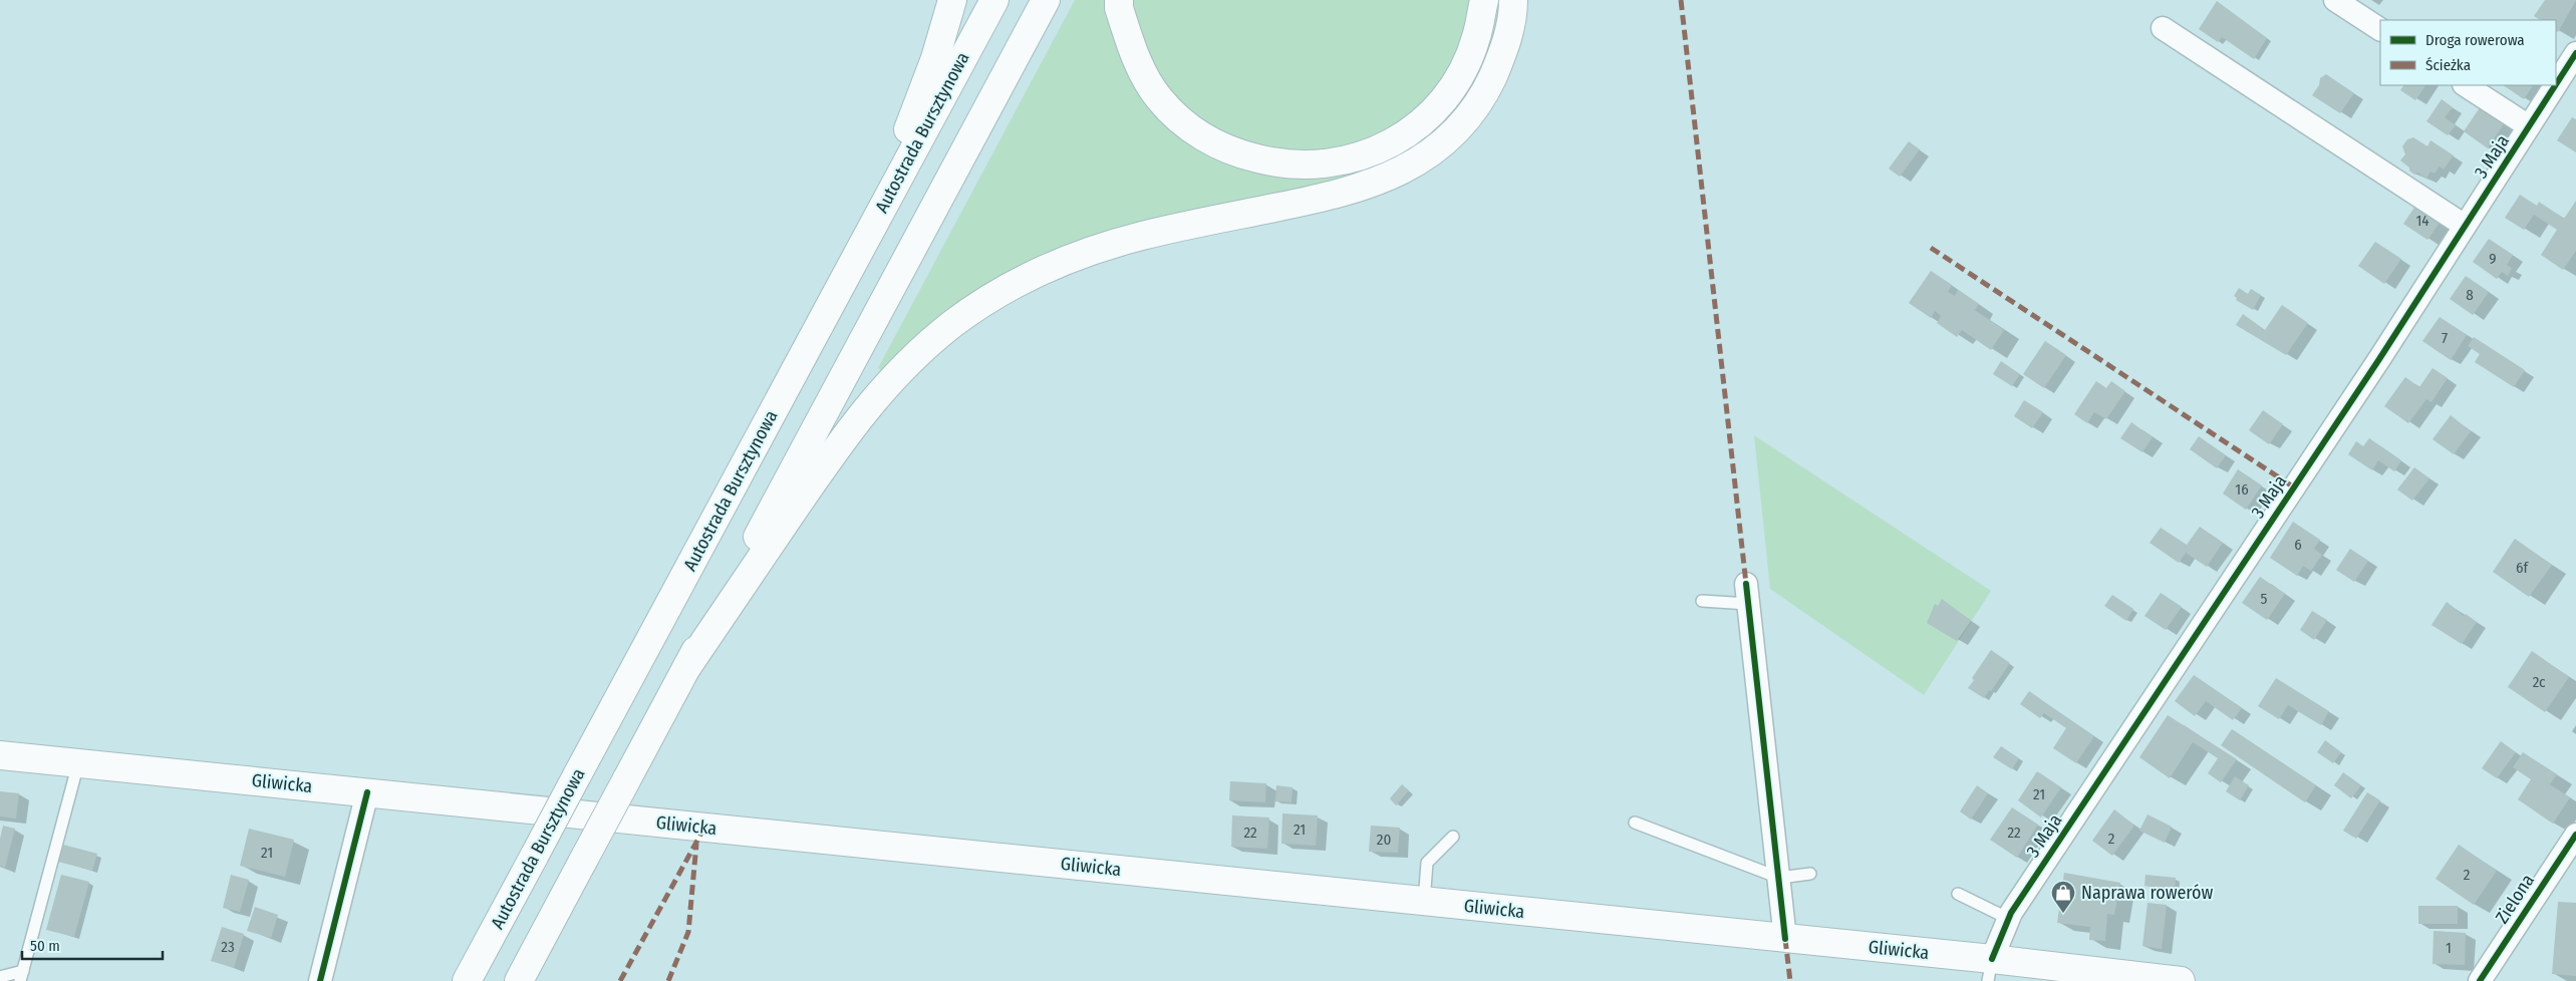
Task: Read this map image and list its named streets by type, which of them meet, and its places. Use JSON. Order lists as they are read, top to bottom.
{
  "streets": {
    "main road": ["Autostrada Bursztynowa", "Gliwicka"],
    "street": ["3 Maja", "Zielona"]
  },
  "crossings": [
    ["3 Maja", "Gliwicka"]
  ],
  "places": {
    "shop": ["Naprawa rowerów"]
  },
  "house_numbers": [
    "14",
    "9",
    "8",
    "7",
    "16",
    "6",
    "6f",
    "5",
    "2c",
    "21",
    "21",
    "22",
    "22",
    "2",
    "20",
    "21",
    "2",
    "23",
    "1"
  ],
  "legend": ["Droga rowerowa", "Ścieżka"],
  "scale_bar": "50 m"
}
